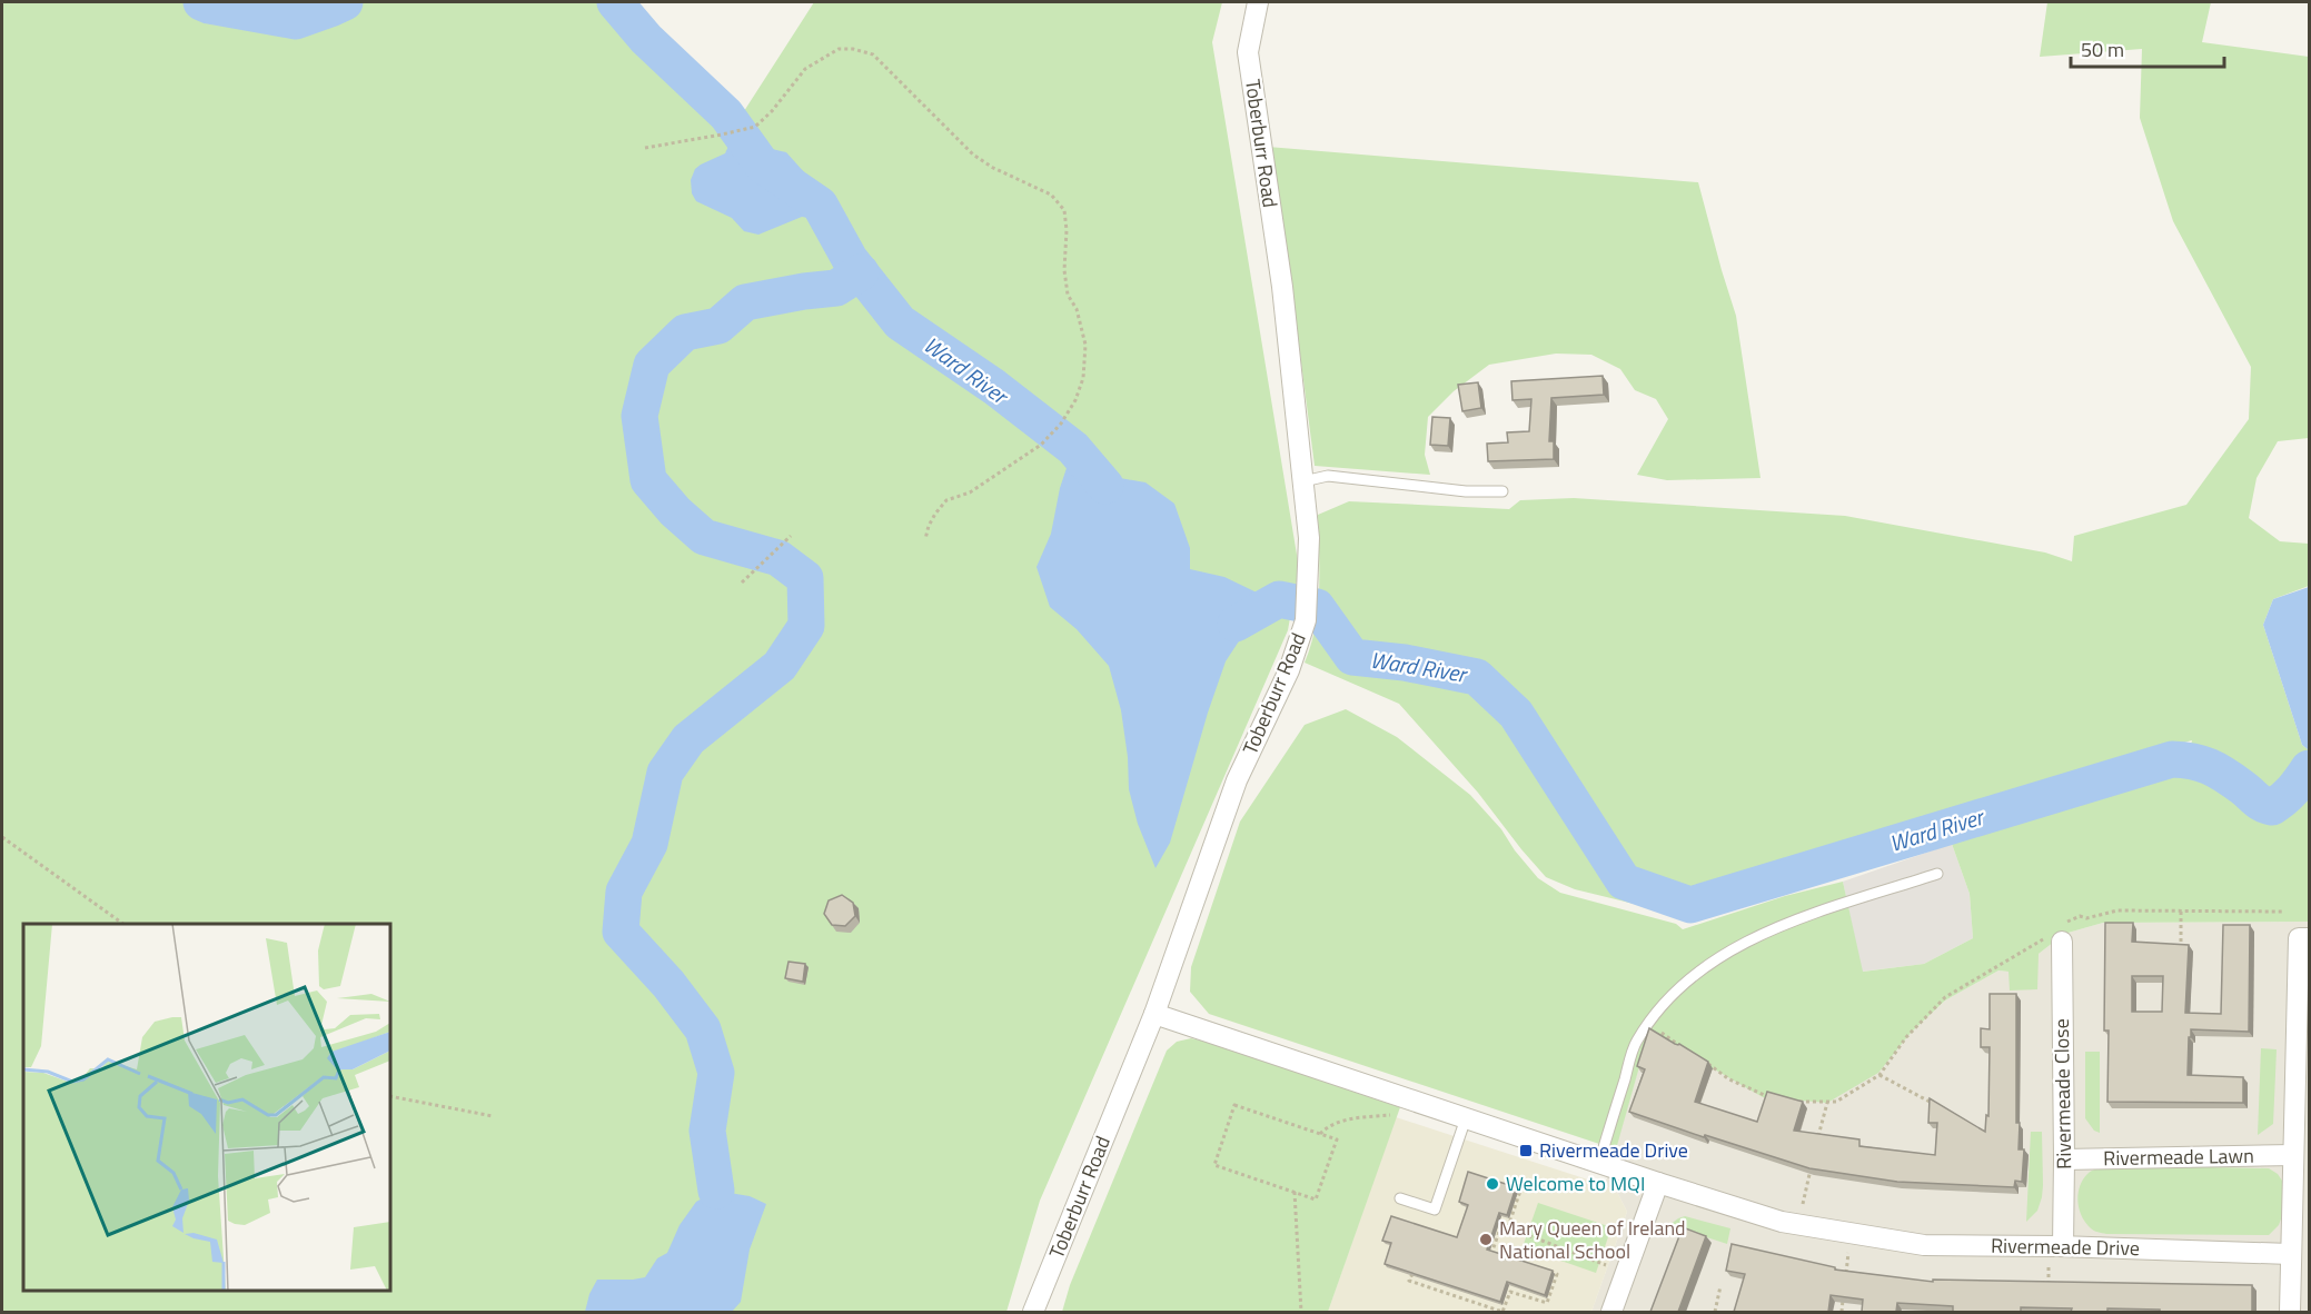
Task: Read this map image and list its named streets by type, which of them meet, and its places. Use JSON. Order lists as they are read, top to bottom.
{
  "streets": {
    "street": [
      "Toberburr Road",
      "Rivermeade Close",
      "Rivermeade Lawn",
      "Rivermeade Drive"
    ]
  },
  "crossings": [
    ["Toberburr Road", "Rivermeade Drive"],
    ["Rivermeade Close", "Rivermeade Lawn"],
    ["Rivermeade Close", "Rivermeade Drive"]
  ],
  "water": ["Ward River"],
  "places": {
    "transit": ["Rivermeade Drive"],
    "other": ["Welcome to MQI", "Mary Queen of Ireland National School"]
  },
  "scale_bar": "50 m"
}
